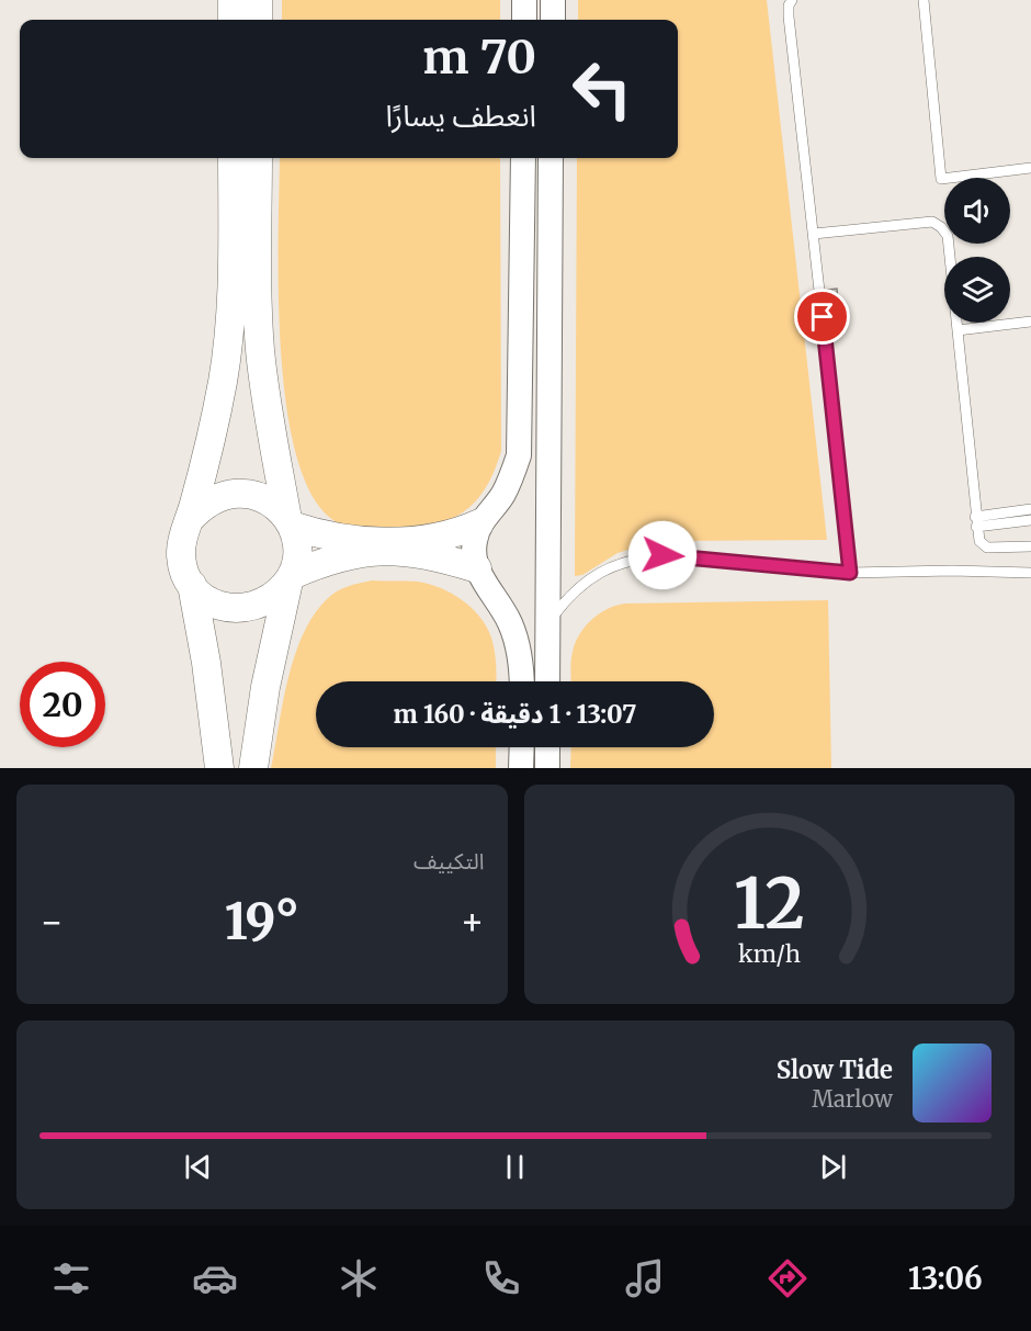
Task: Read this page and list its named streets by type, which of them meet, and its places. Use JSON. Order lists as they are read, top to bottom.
{
  "page": {
    "turn": ["70 m", "انعطف يسارًا"],
    "limit": "20",
    "trip": "13:07 · 1 دقيقة · 160 m",
    "tile": "التكييف",
    "heat": ["−", "19°", "+"],
    "song": ["Slow Tide", "Marlow"],
    "tabs": "13:06",
    "gauge": ["12", "km/h"]
  }
}
